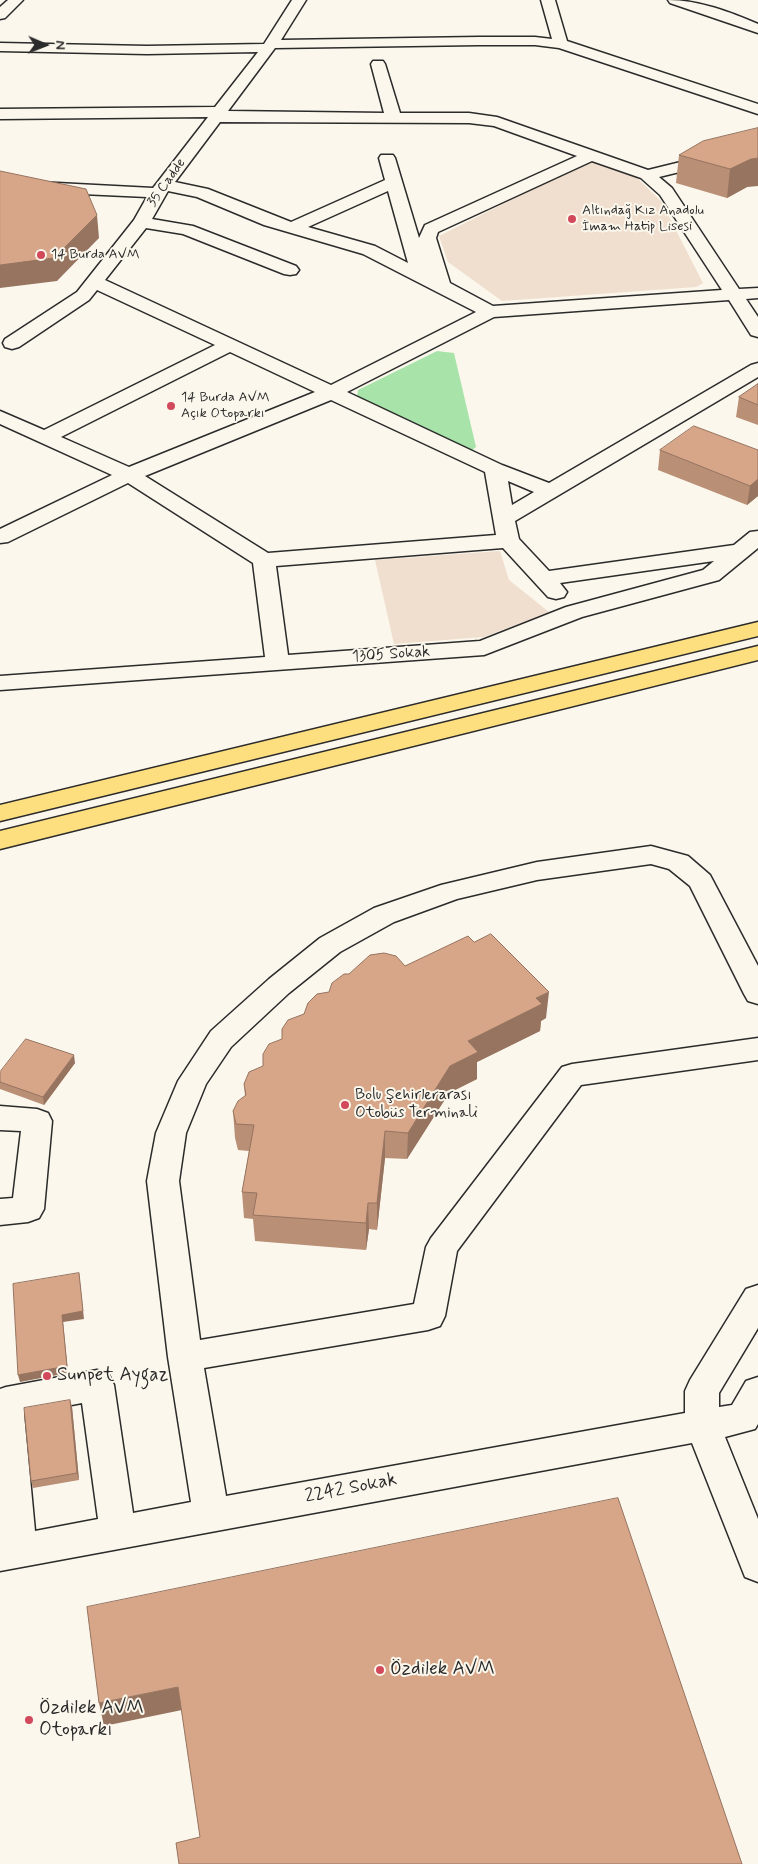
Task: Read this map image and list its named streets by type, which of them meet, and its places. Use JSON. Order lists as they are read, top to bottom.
{
  "streets": {
    "street": ["35 Cadde", "1305 Sokak", "2242 Sokak"]
  },
  "places": [
    "Altındağ Kız Anadolu İmam Hatip Lisesi",
    "14 Burda AVM",
    "14 Burda AVM Açık Otoparkı",
    "Bolu Şehirlerarası Otobüs Terminali",
    "Sunpet Aygaz",
    "Özdilek AVM",
    "Özdilek AVM Otoparkı"
  ],
  "north": "right"
}
